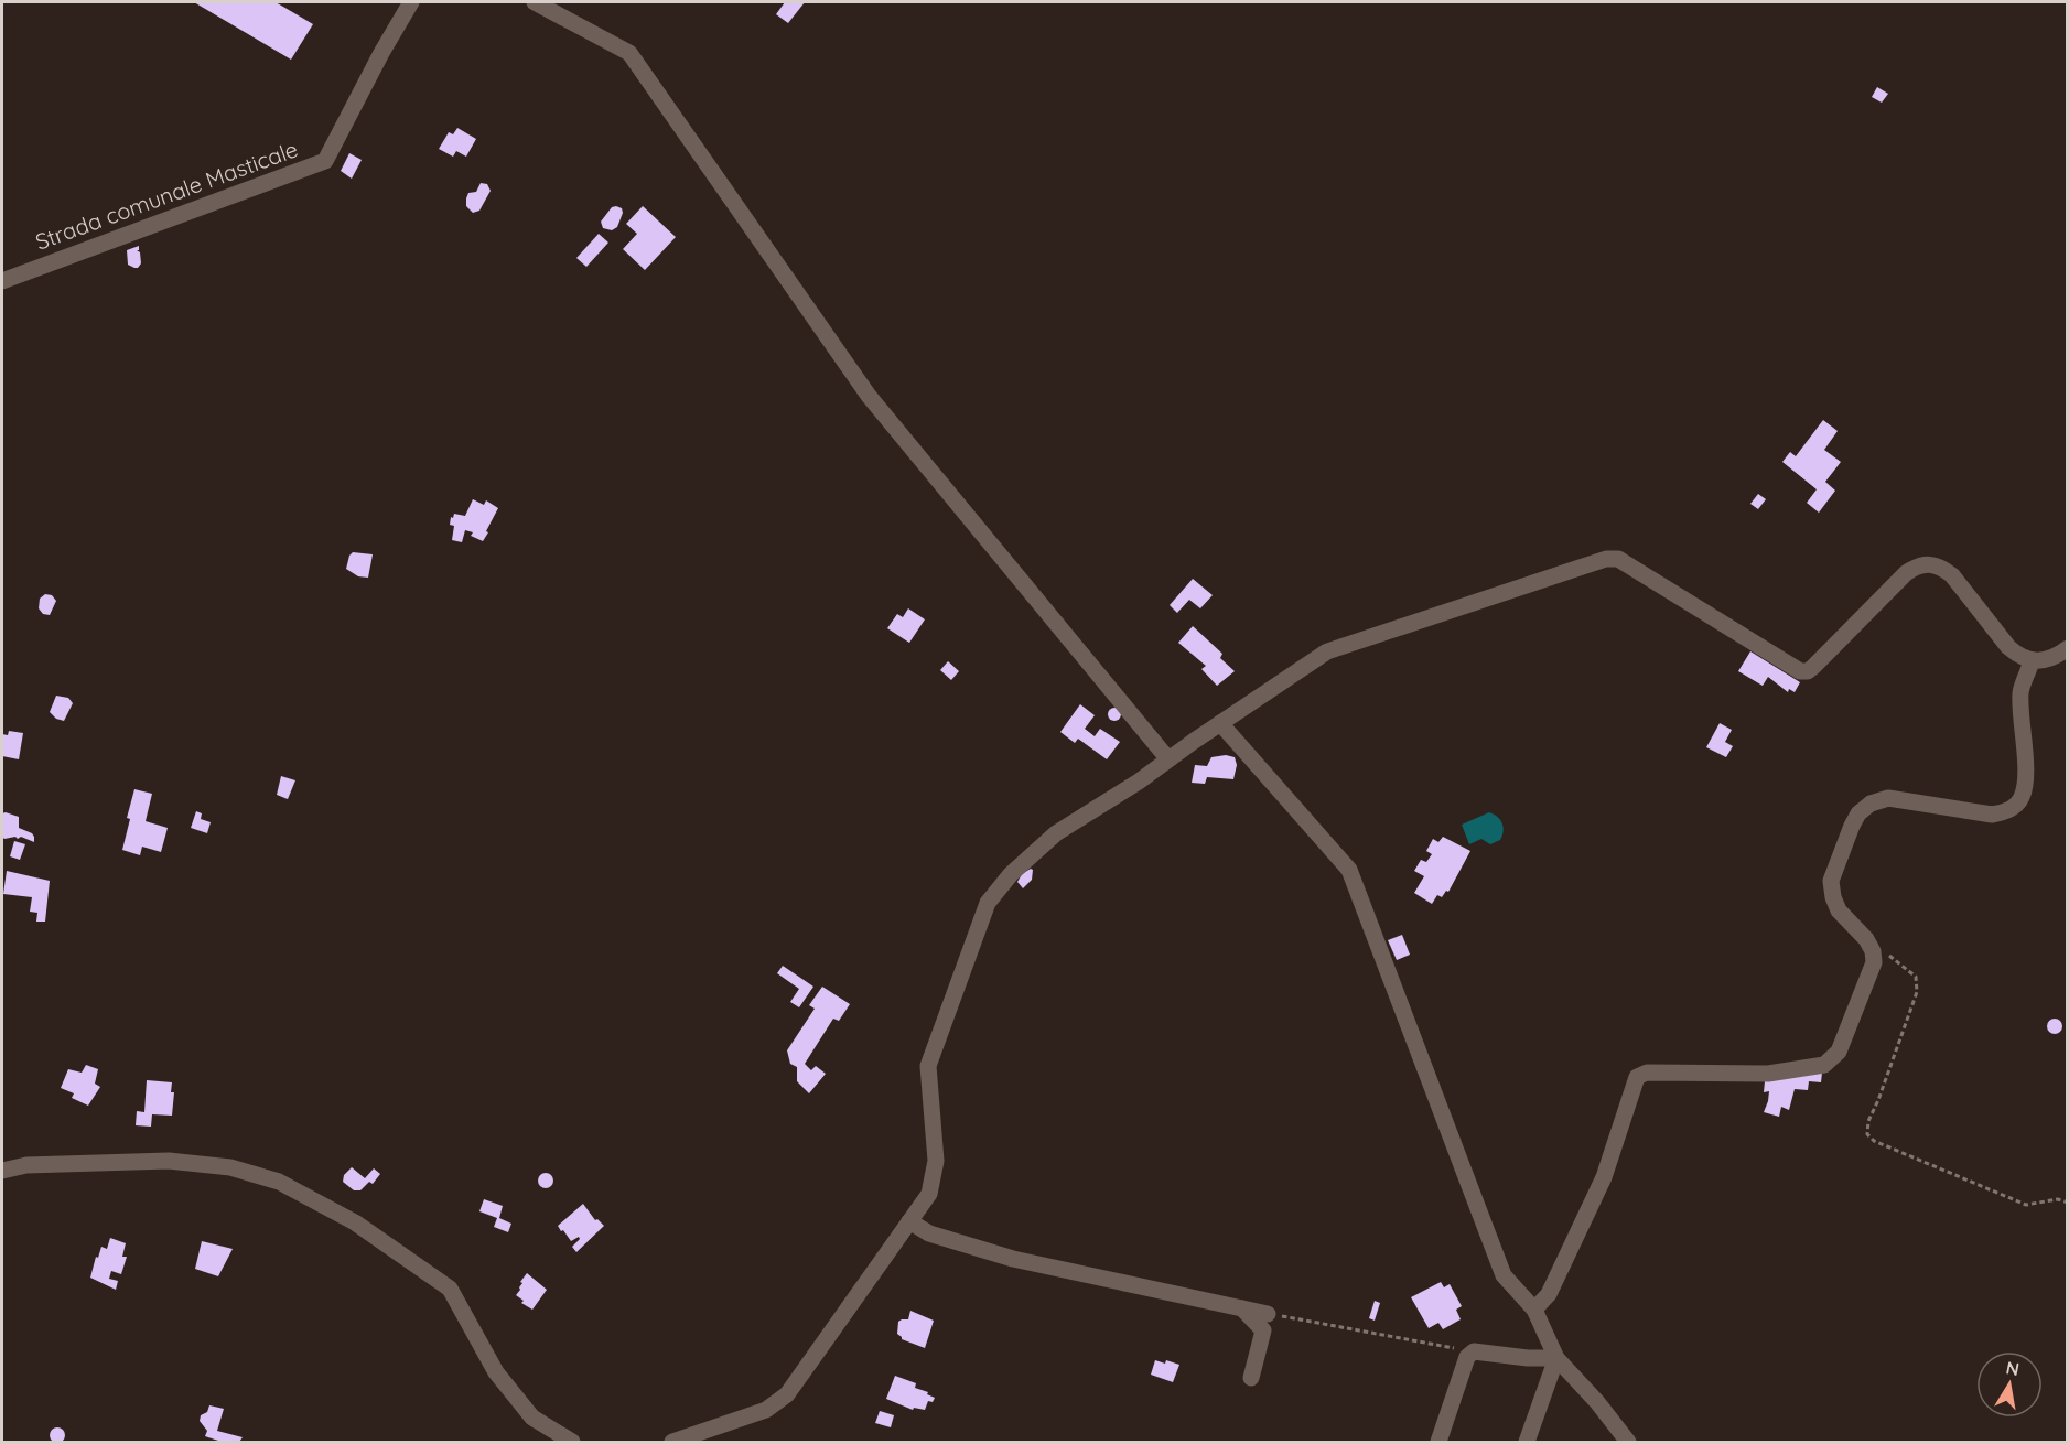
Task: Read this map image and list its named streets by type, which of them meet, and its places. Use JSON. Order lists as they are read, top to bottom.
{
  "streets": {
    "street": ["Strada comunale Masticale"]
  },
  "north": "top"
}
